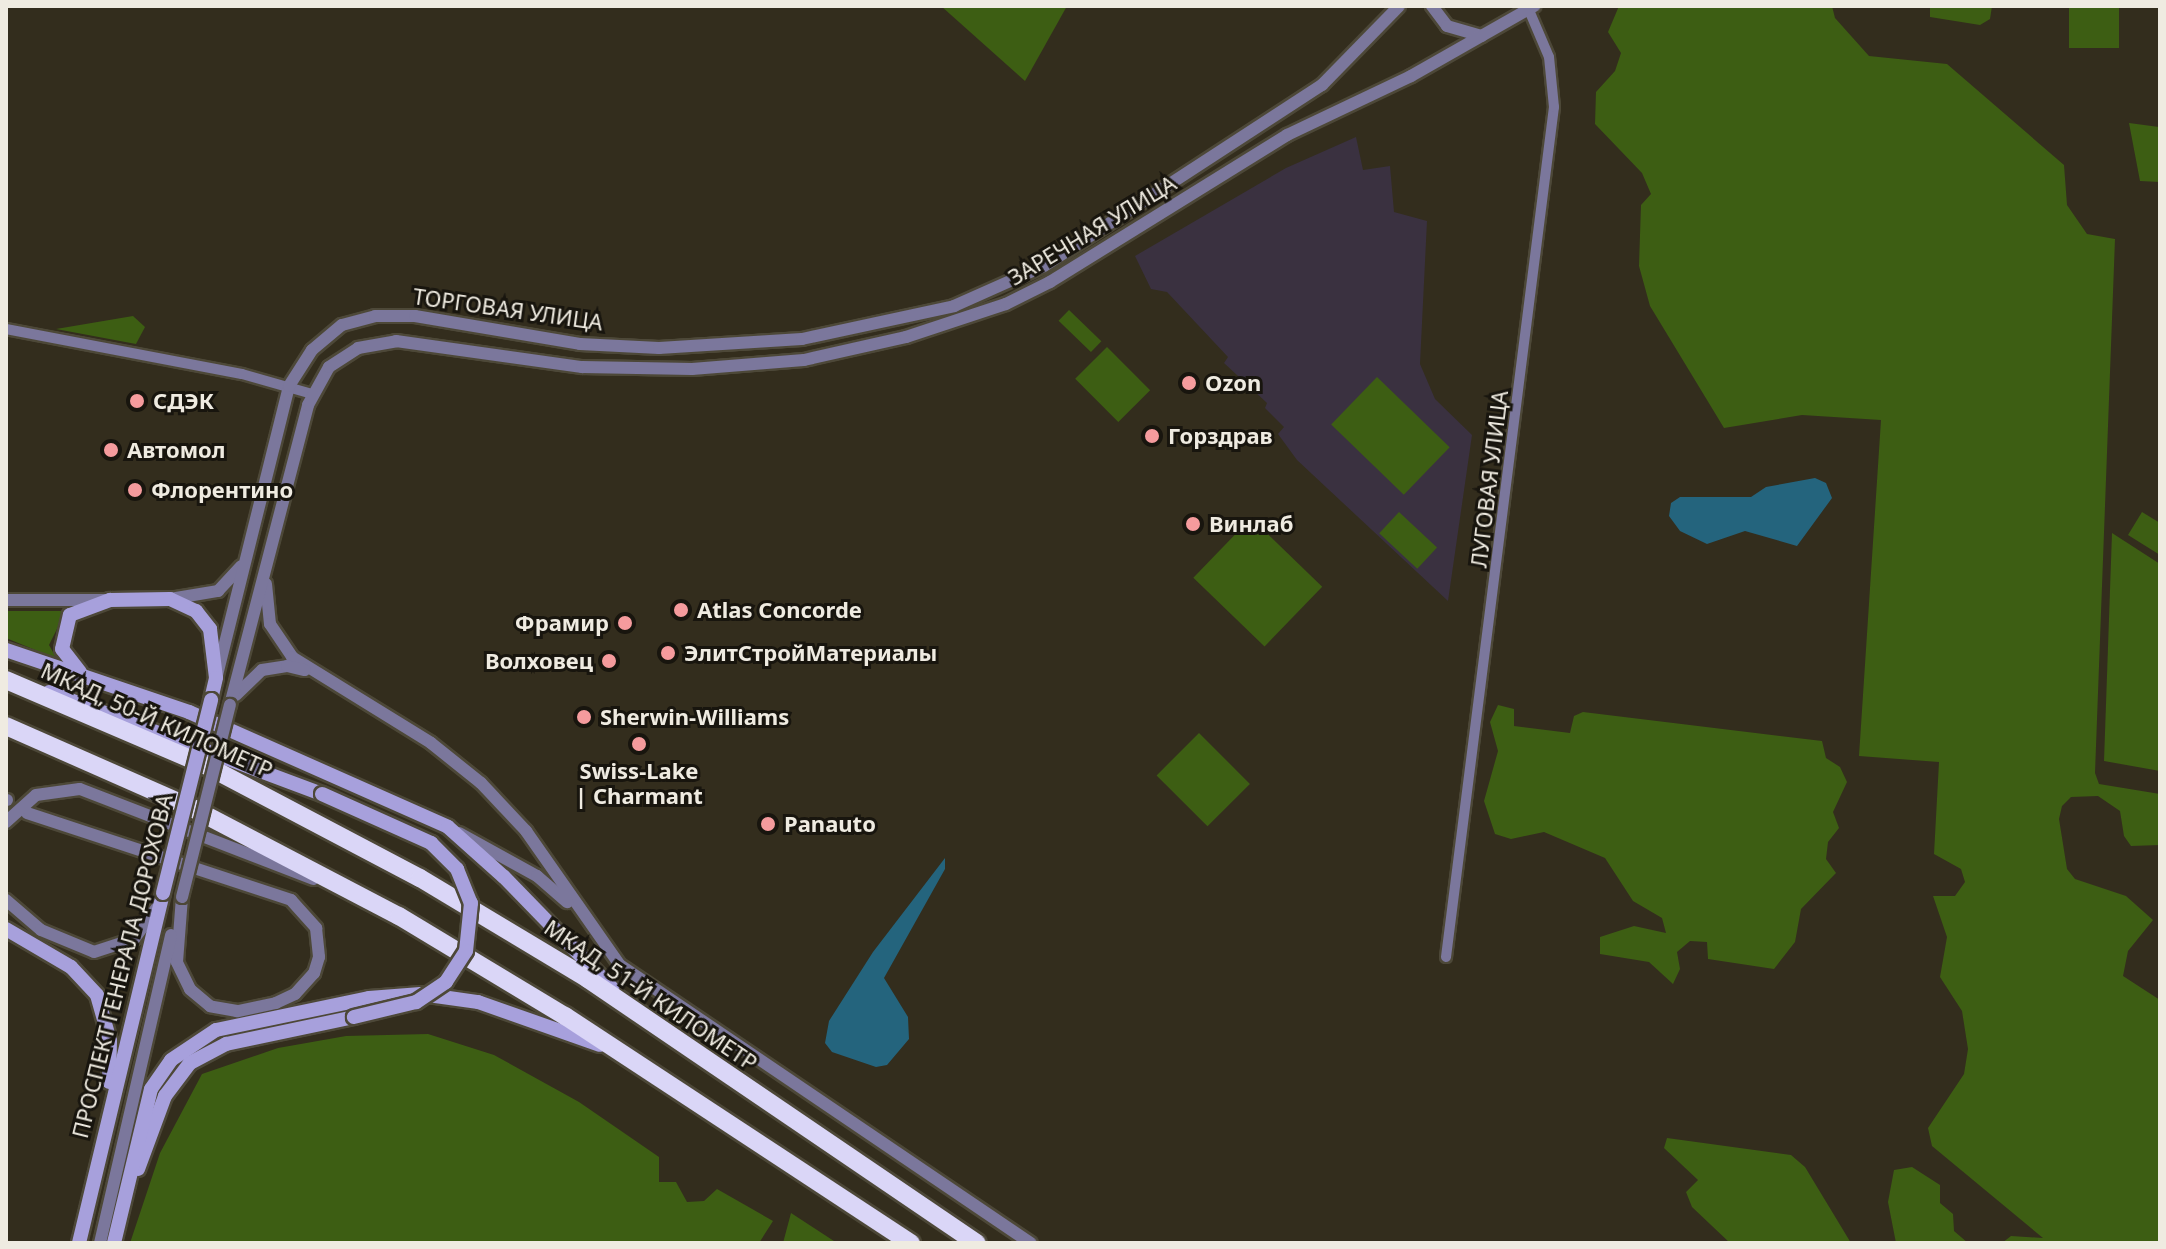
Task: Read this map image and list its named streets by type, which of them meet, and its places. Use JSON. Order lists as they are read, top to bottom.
{
  "streets": {
    "highway": ["МКАД, 50-Й КИЛОМЕТР", "МКАД, 51-Й КИЛОМЕТР"],
    "main road": ["ТОРГОВАЯ УЛИЦА", "ПРОСПЕКТ ГЕНЕРАЛА ДОРОХОВА"],
    "street": ["ЗАРЕЧНАЯ УЛИЦА", "ЛУГОВАЯ УЛИЦА"]
  },
  "crossings": [
    ["ЗАРЕЧНАЯ УЛИЦА", "ТОРГОВАЯ УЛИЦА"],
    ["ЗАРЕЧНАЯ УЛИЦА", "ЛУГОВАЯ УЛИЦА"],
    ["ТОРГОВАЯ УЛИЦА", "ПРОСПЕКТ ГЕНЕРАЛА ДОРОХОВА"],
    ["МКАД, 50-Й КИЛОМЕТР", "МКАД, 51-Й КИЛОМЕТР"]
  ],
  "places": [
    "Ozon",
    "СДЭК",
    "Горздрав",
    "Автомол",
    "Флорентино",
    "Винлаб",
    "Atlas Concorde",
    "Фрамир",
    "ЭлитСтройМатериалы",
    "Волховец",
    "Sherwin-Williams",
    "Swiss-Lake | Charmant",
    "Panauto"
  ]
}
